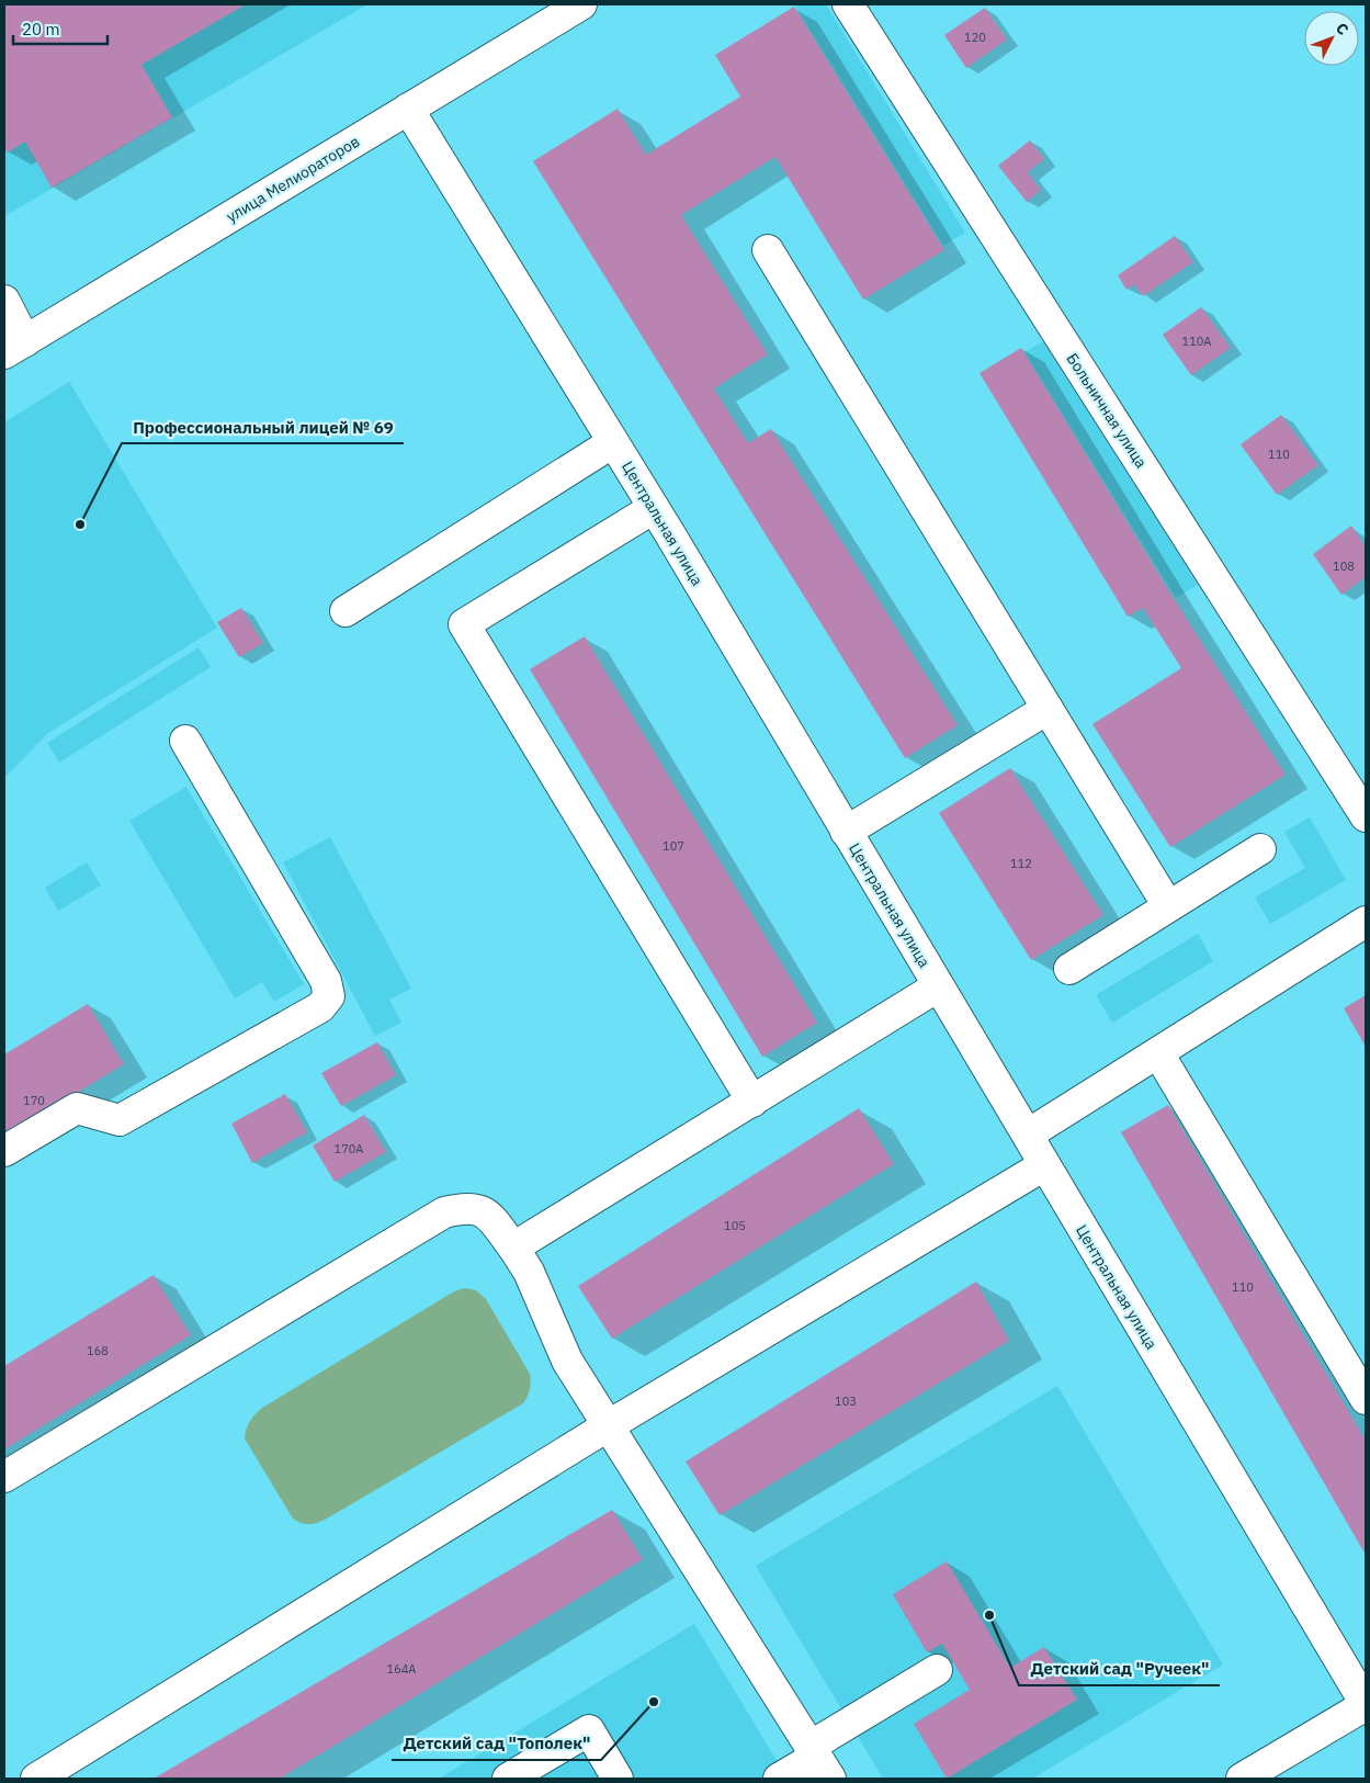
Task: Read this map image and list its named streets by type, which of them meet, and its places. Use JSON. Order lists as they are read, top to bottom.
{
  "streets": {
    "street": ["улица Мелиораторов", "Больничная улица", "Центральная улица"]
  },
  "crossings": [
    ["улица Мелиораторов", "Центральная улица"]
  ],
  "places": ["Профессиональный лицей № 69", "Детский сад \"Ручеек\"", "Детский сад \"Тополек\""],
  "house_numbers": [
    "120",
    "110А",
    "110",
    "108",
    "107",
    "112",
    "170",
    "170А",
    "105",
    "110",
    "168",
    "103",
    "164А"
  ],
  "scale_bar": "20 m",
  "north": "top right"
}
